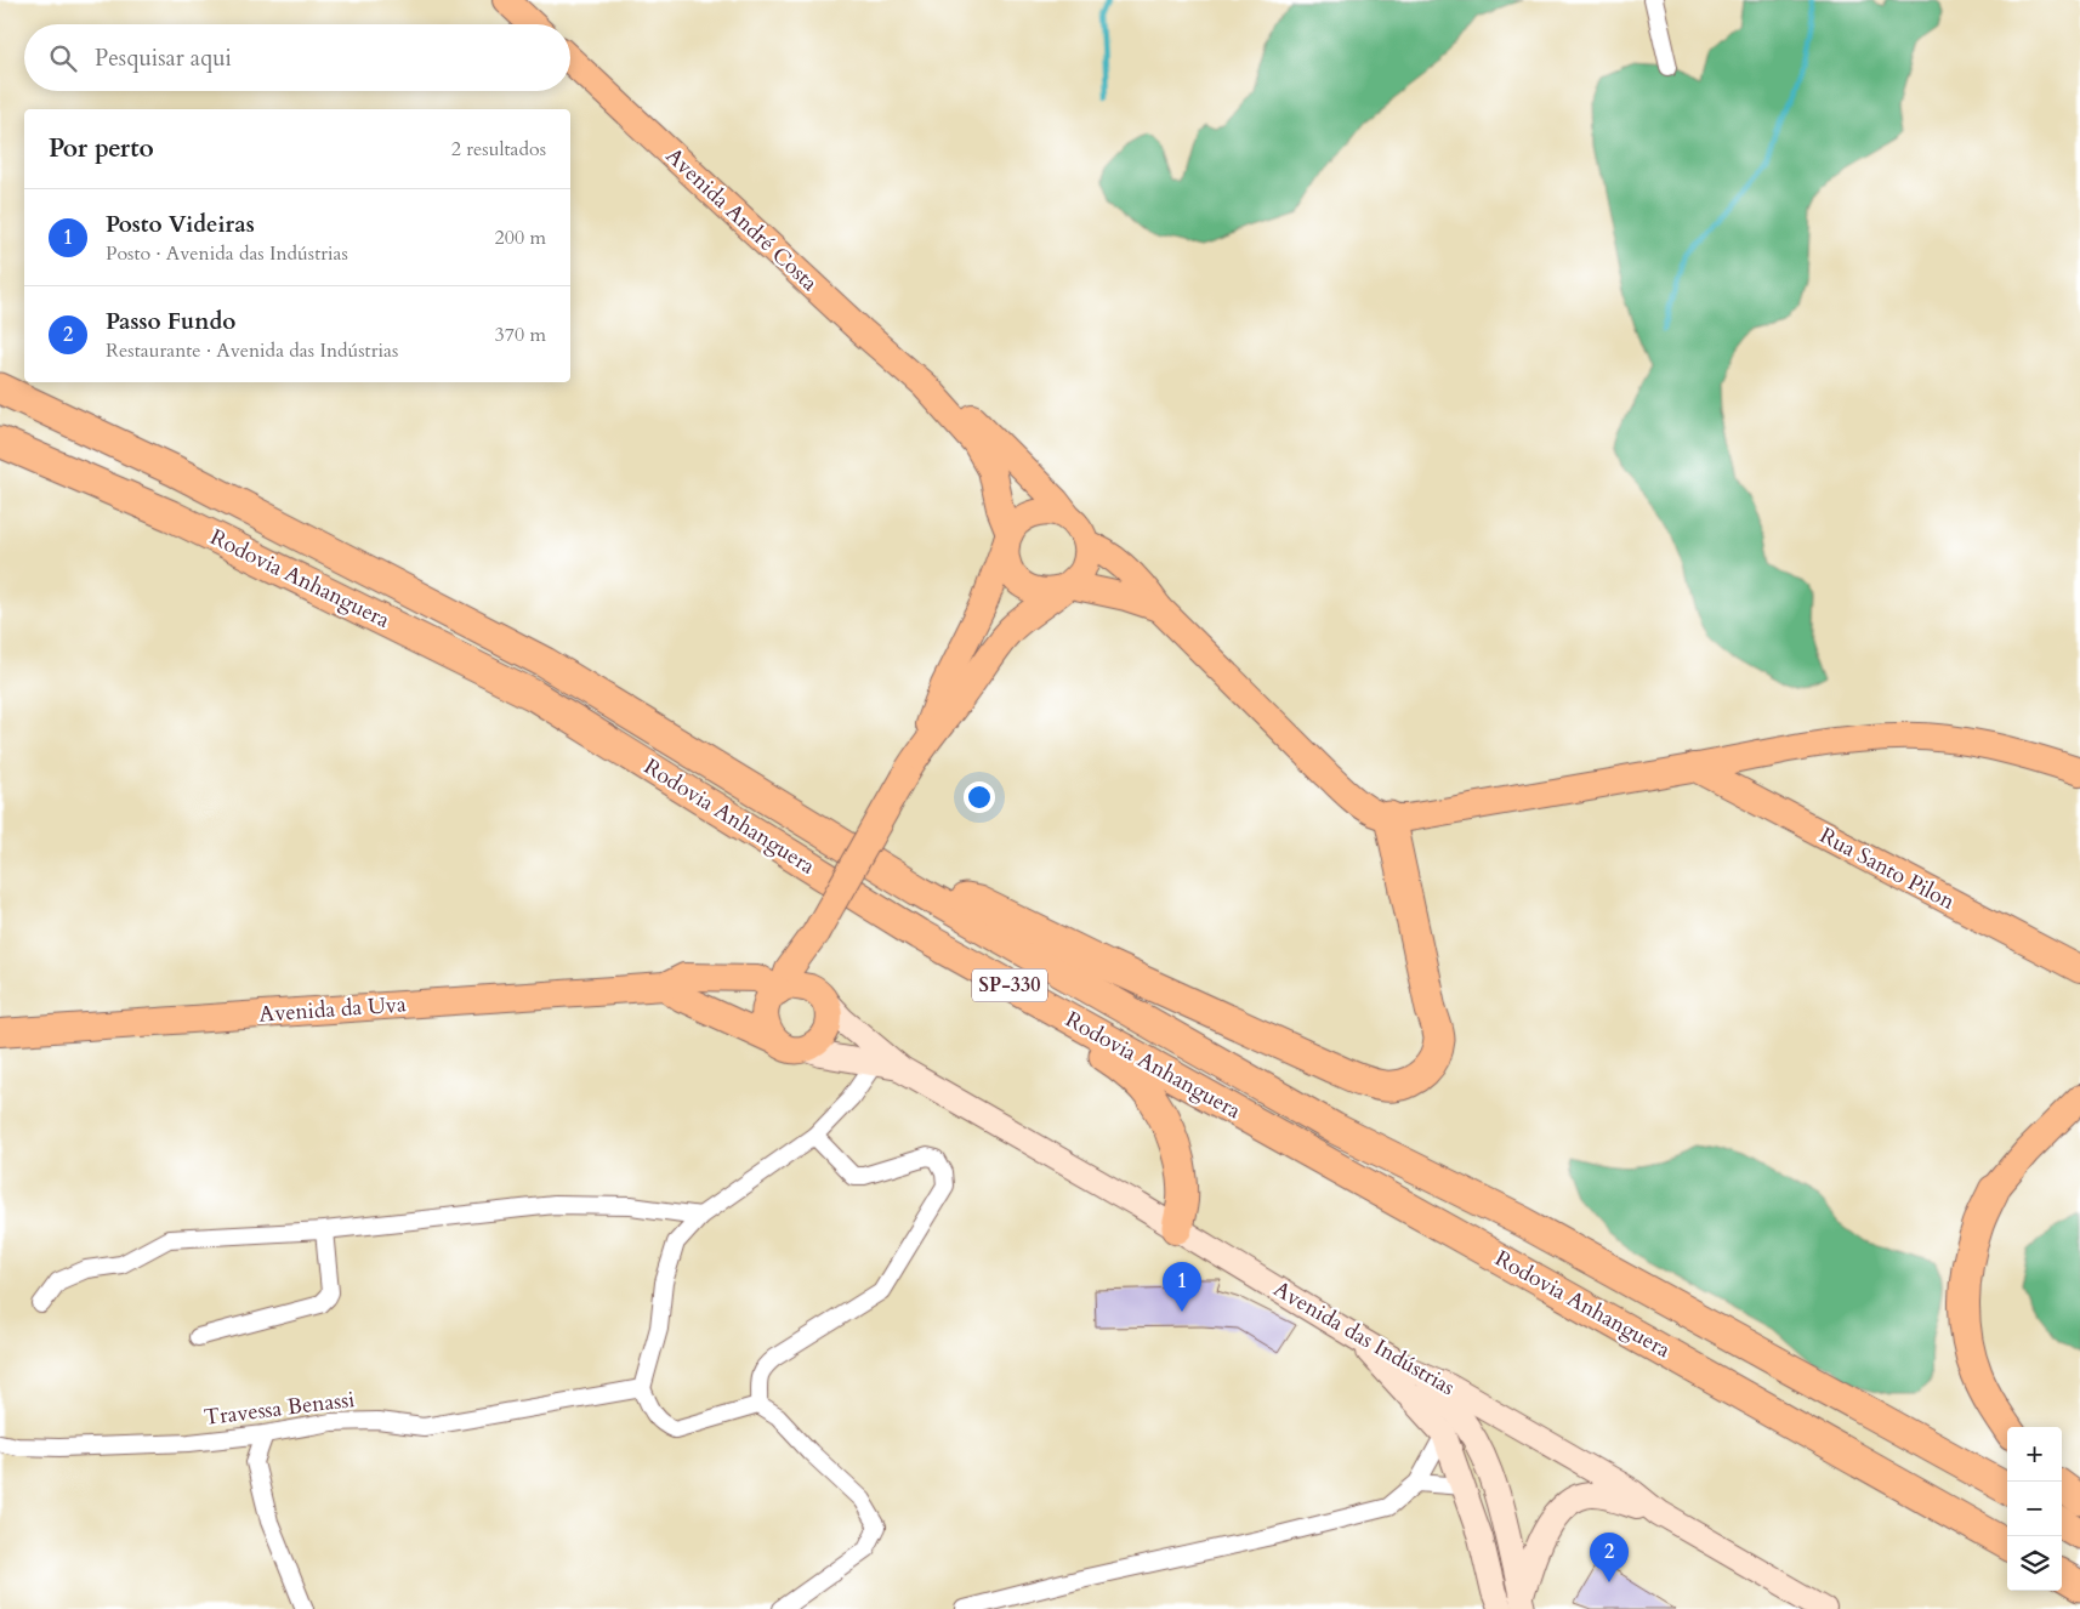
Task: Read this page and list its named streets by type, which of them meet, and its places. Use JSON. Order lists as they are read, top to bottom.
{
  "streets": {
    "highway": ["Rodovia Anhanguera", "SP-330"],
    "main road": [
      "Avenida André Costa",
      "Rua Santo Pilon",
      "Avenida da Uva",
      "Avenida das Indústrias"
    ],
    "street": ["Travessa Benassi"]
  },
  "crossings": [
    ["Avenida da Uva", "Avenida das Indústrias"]
  ],
  "page": {
    "search": "Pesquisar aqui",
    "heading": ["Por perto", "2 resultados"],
    "list": [
      {
        "mark": "1",
        "name": "Posto Videiras",
        "note": "Posto · Avenida das Indústrias",
        "value": "200 m"
      },
      {
        "mark": "2",
        "name": "Passo Fundo",
        "note": "Restaurante · Avenida das Indústrias",
        "value": "370 m"
      }
    ],
    "pins": ["1", "2"],
    "map_buttons": ["+", "−"]
  }
}
